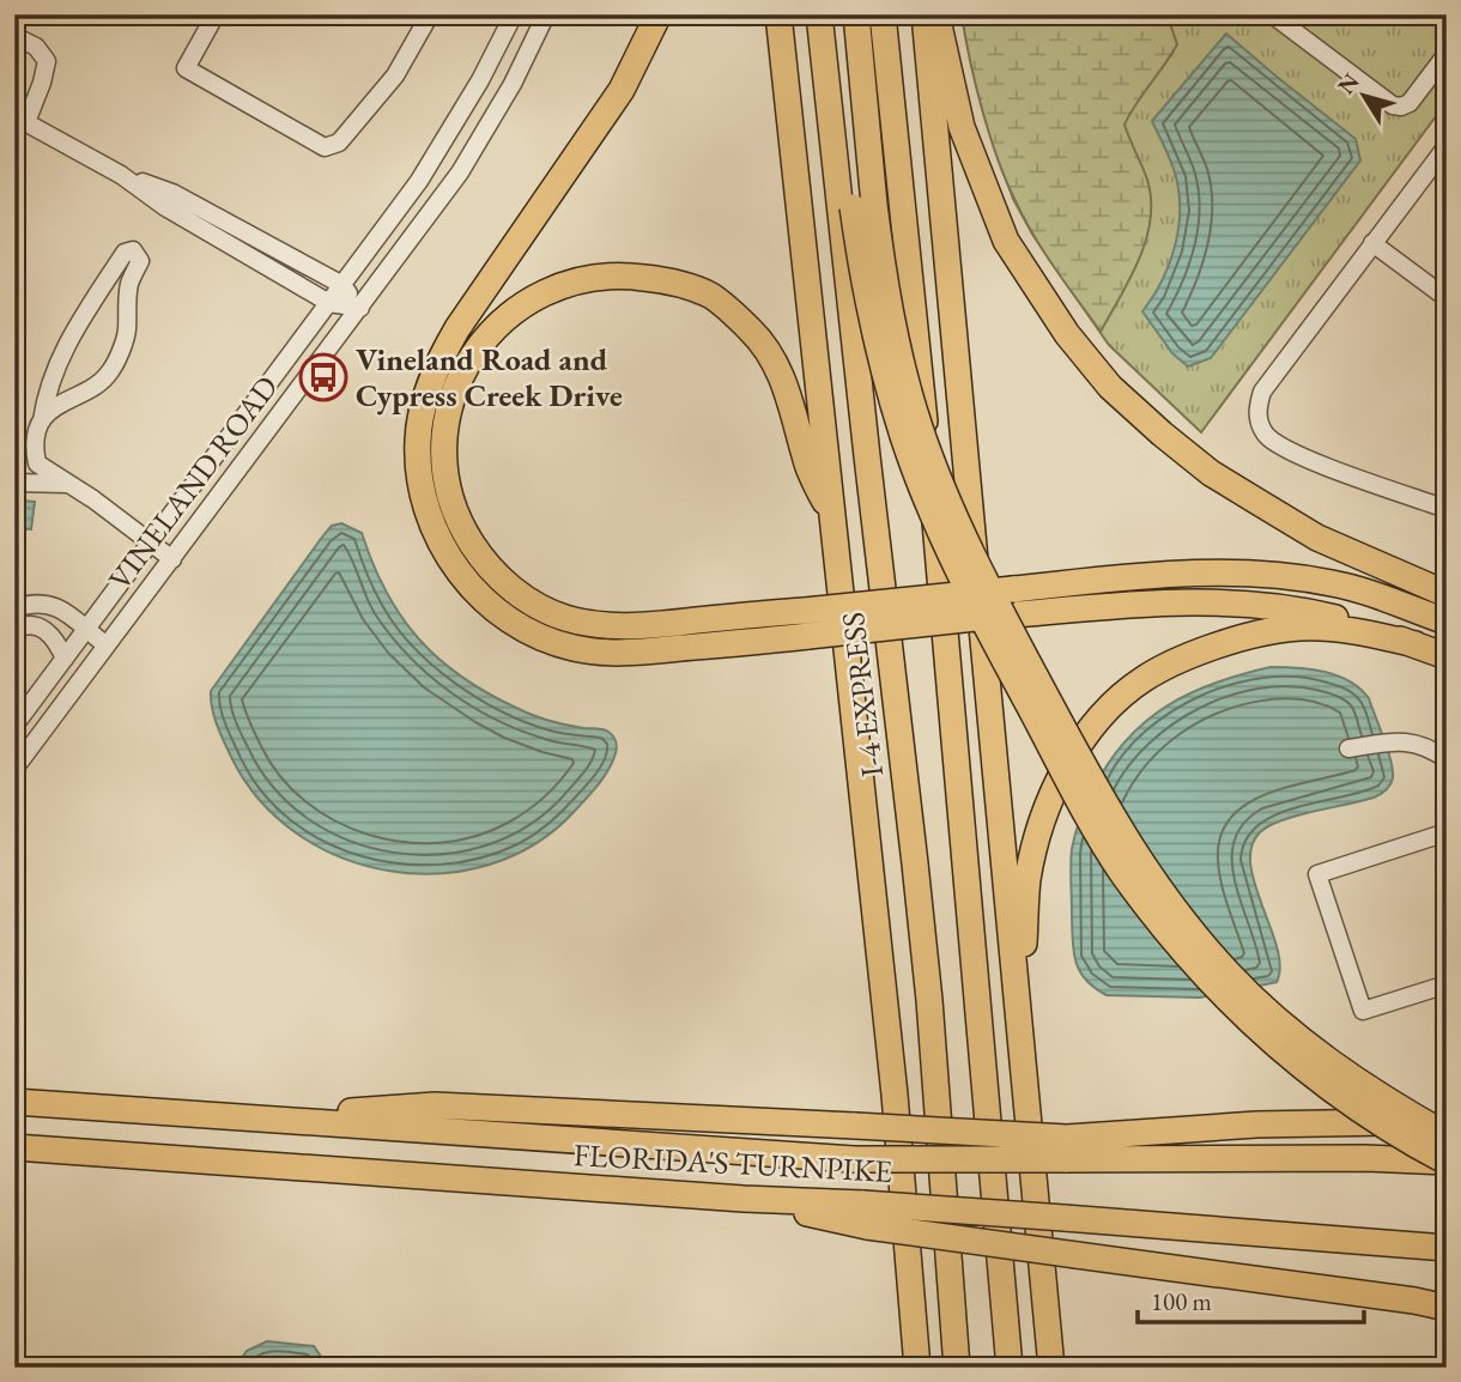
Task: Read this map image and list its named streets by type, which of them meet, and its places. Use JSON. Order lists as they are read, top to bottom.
{
  "streets": {
    "highway": ["I-4 EXPRESS", "FLORIDA'S TURNPIKE"],
    "street": ["VINELAND ROAD"]
  },
  "places": {
    "bus stop": ["Vineland Road and Cypress Creek Drive"]
  },
  "scale_bar": "100 m",
  "north": "top left"
}
